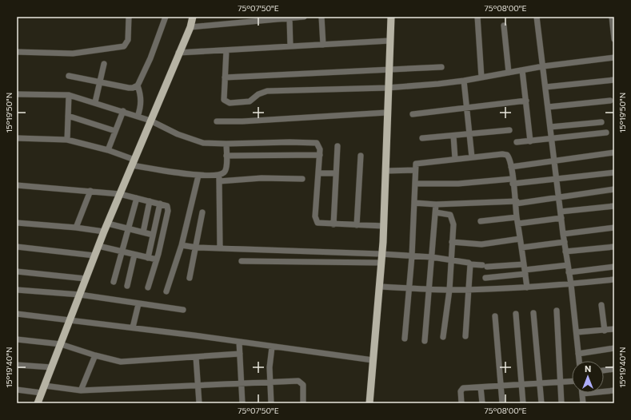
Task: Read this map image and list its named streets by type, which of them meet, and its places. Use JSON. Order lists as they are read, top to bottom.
{
  "north": "top",
  "coordinates": [
    "75°07'50\"E",
    "75°08'00\"E",
    "15°19'50\"N",
    "15°19'40\"N"
  ]
}
